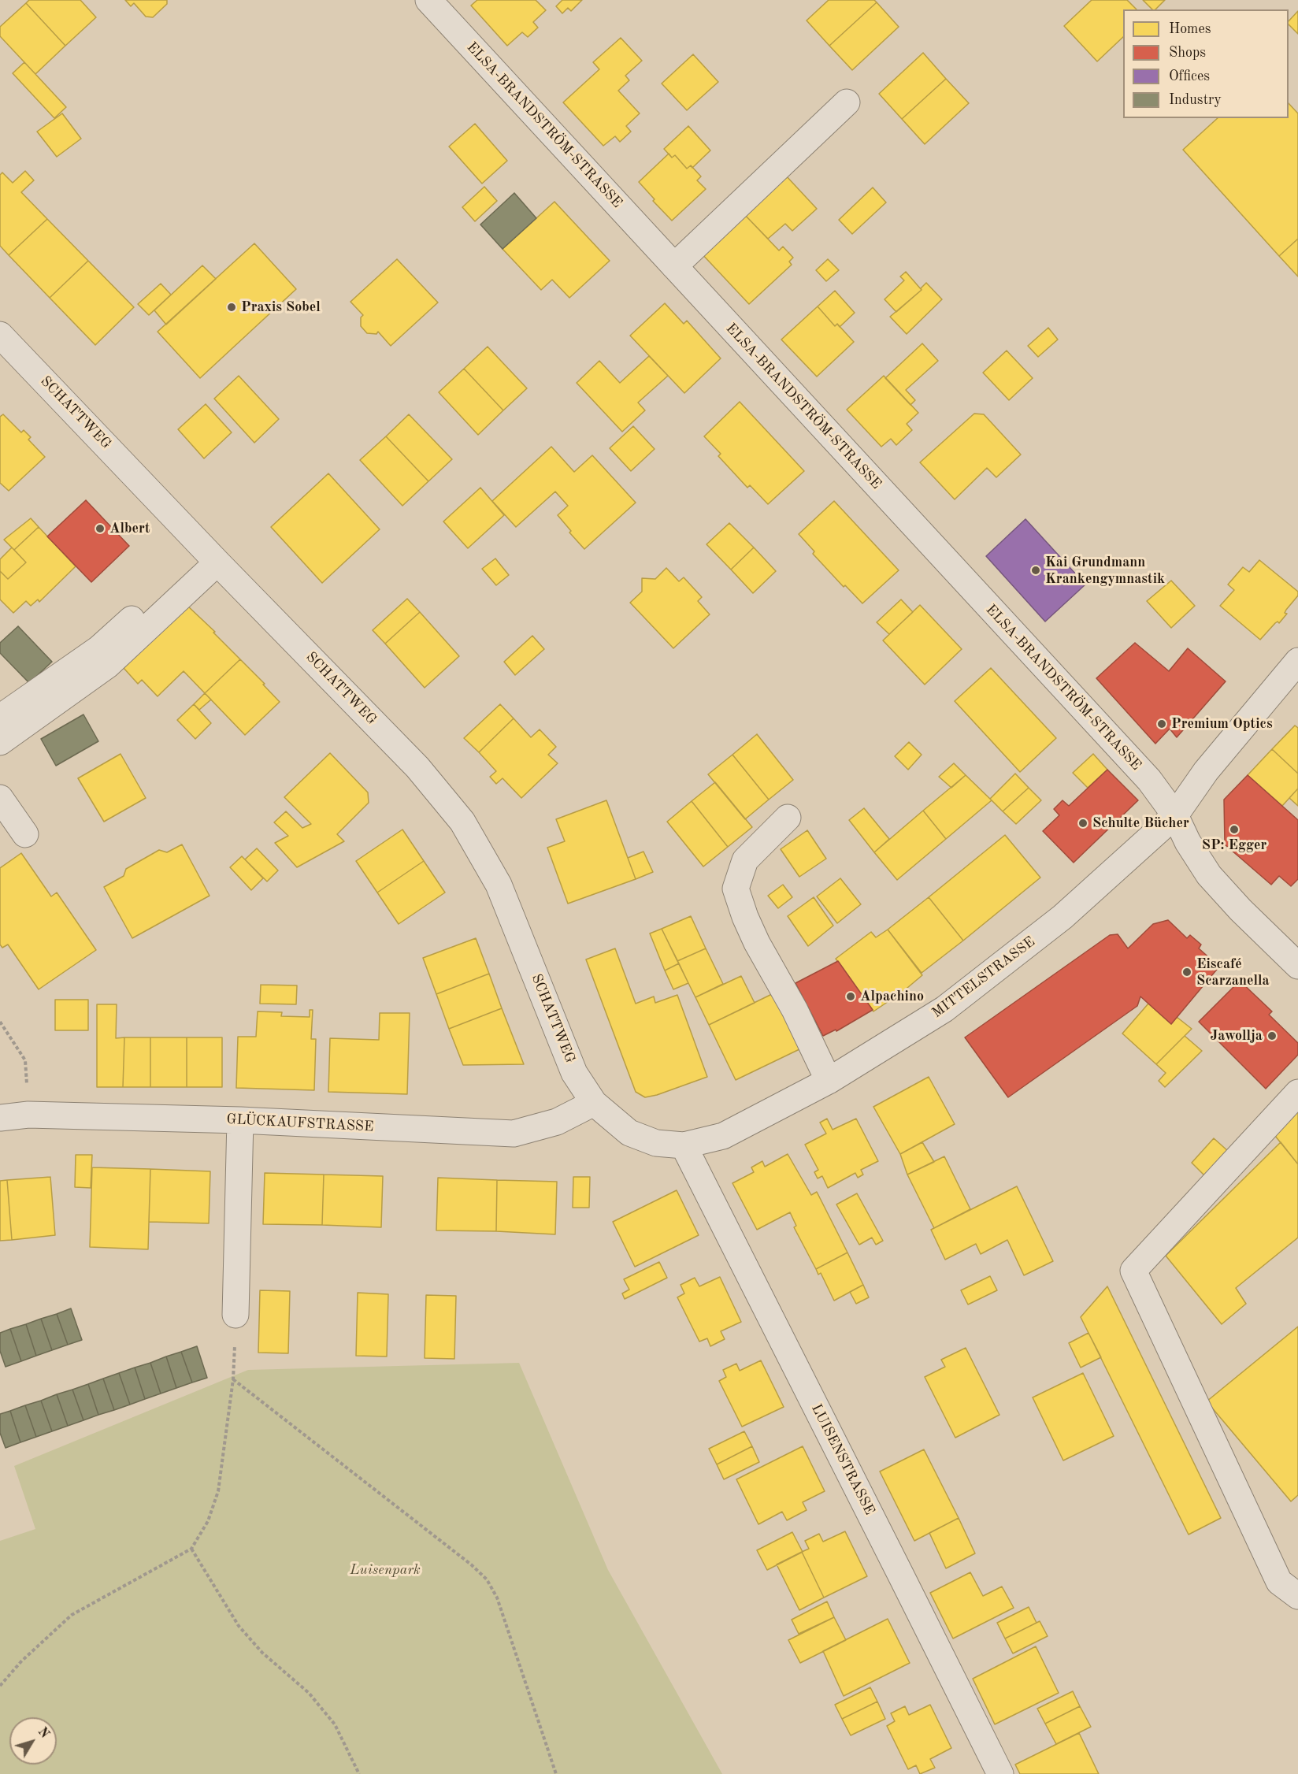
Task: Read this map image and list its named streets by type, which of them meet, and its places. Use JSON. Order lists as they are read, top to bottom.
{
  "streets": {
    "street": [
      "ELSA-BRANDSTRÖM-STRASSE",
      "SCHATTWEG",
      "MITTELSTRASSE",
      "GLÜCKAUFSTRASSE",
      "LUISENSTRASSE"
    ]
  },
  "crossings": [
    ["ELSA-BRANDSTRÖM-STRASSE", "MITTELSTRASSE"],
    ["SCHATTWEG", "MITTELSTRASSE"],
    ["SCHATTWEG", "GLÜCKAUFSTRASSE"],
    ["MITTELSTRASSE", "GLÜCKAUFSTRASSE"],
    ["MITTELSTRASSE", "LUISENSTRASSE"]
  ],
  "parks": ["Luisenpark"],
  "places": [
    "Praxis Sobel",
    "Albert",
    "Kai Grundmann Krankengymnastik",
    "Premium Optics",
    "Schulte Bücher",
    "SP: Egger",
    "Eiscafé Scarzanella",
    "Alpachino",
    "Jawollja"
  ],
  "legend": [
    "Homes",
    "Shops",
    "Offices",
    "Industry"
  ],
  "north": "top right"
}
